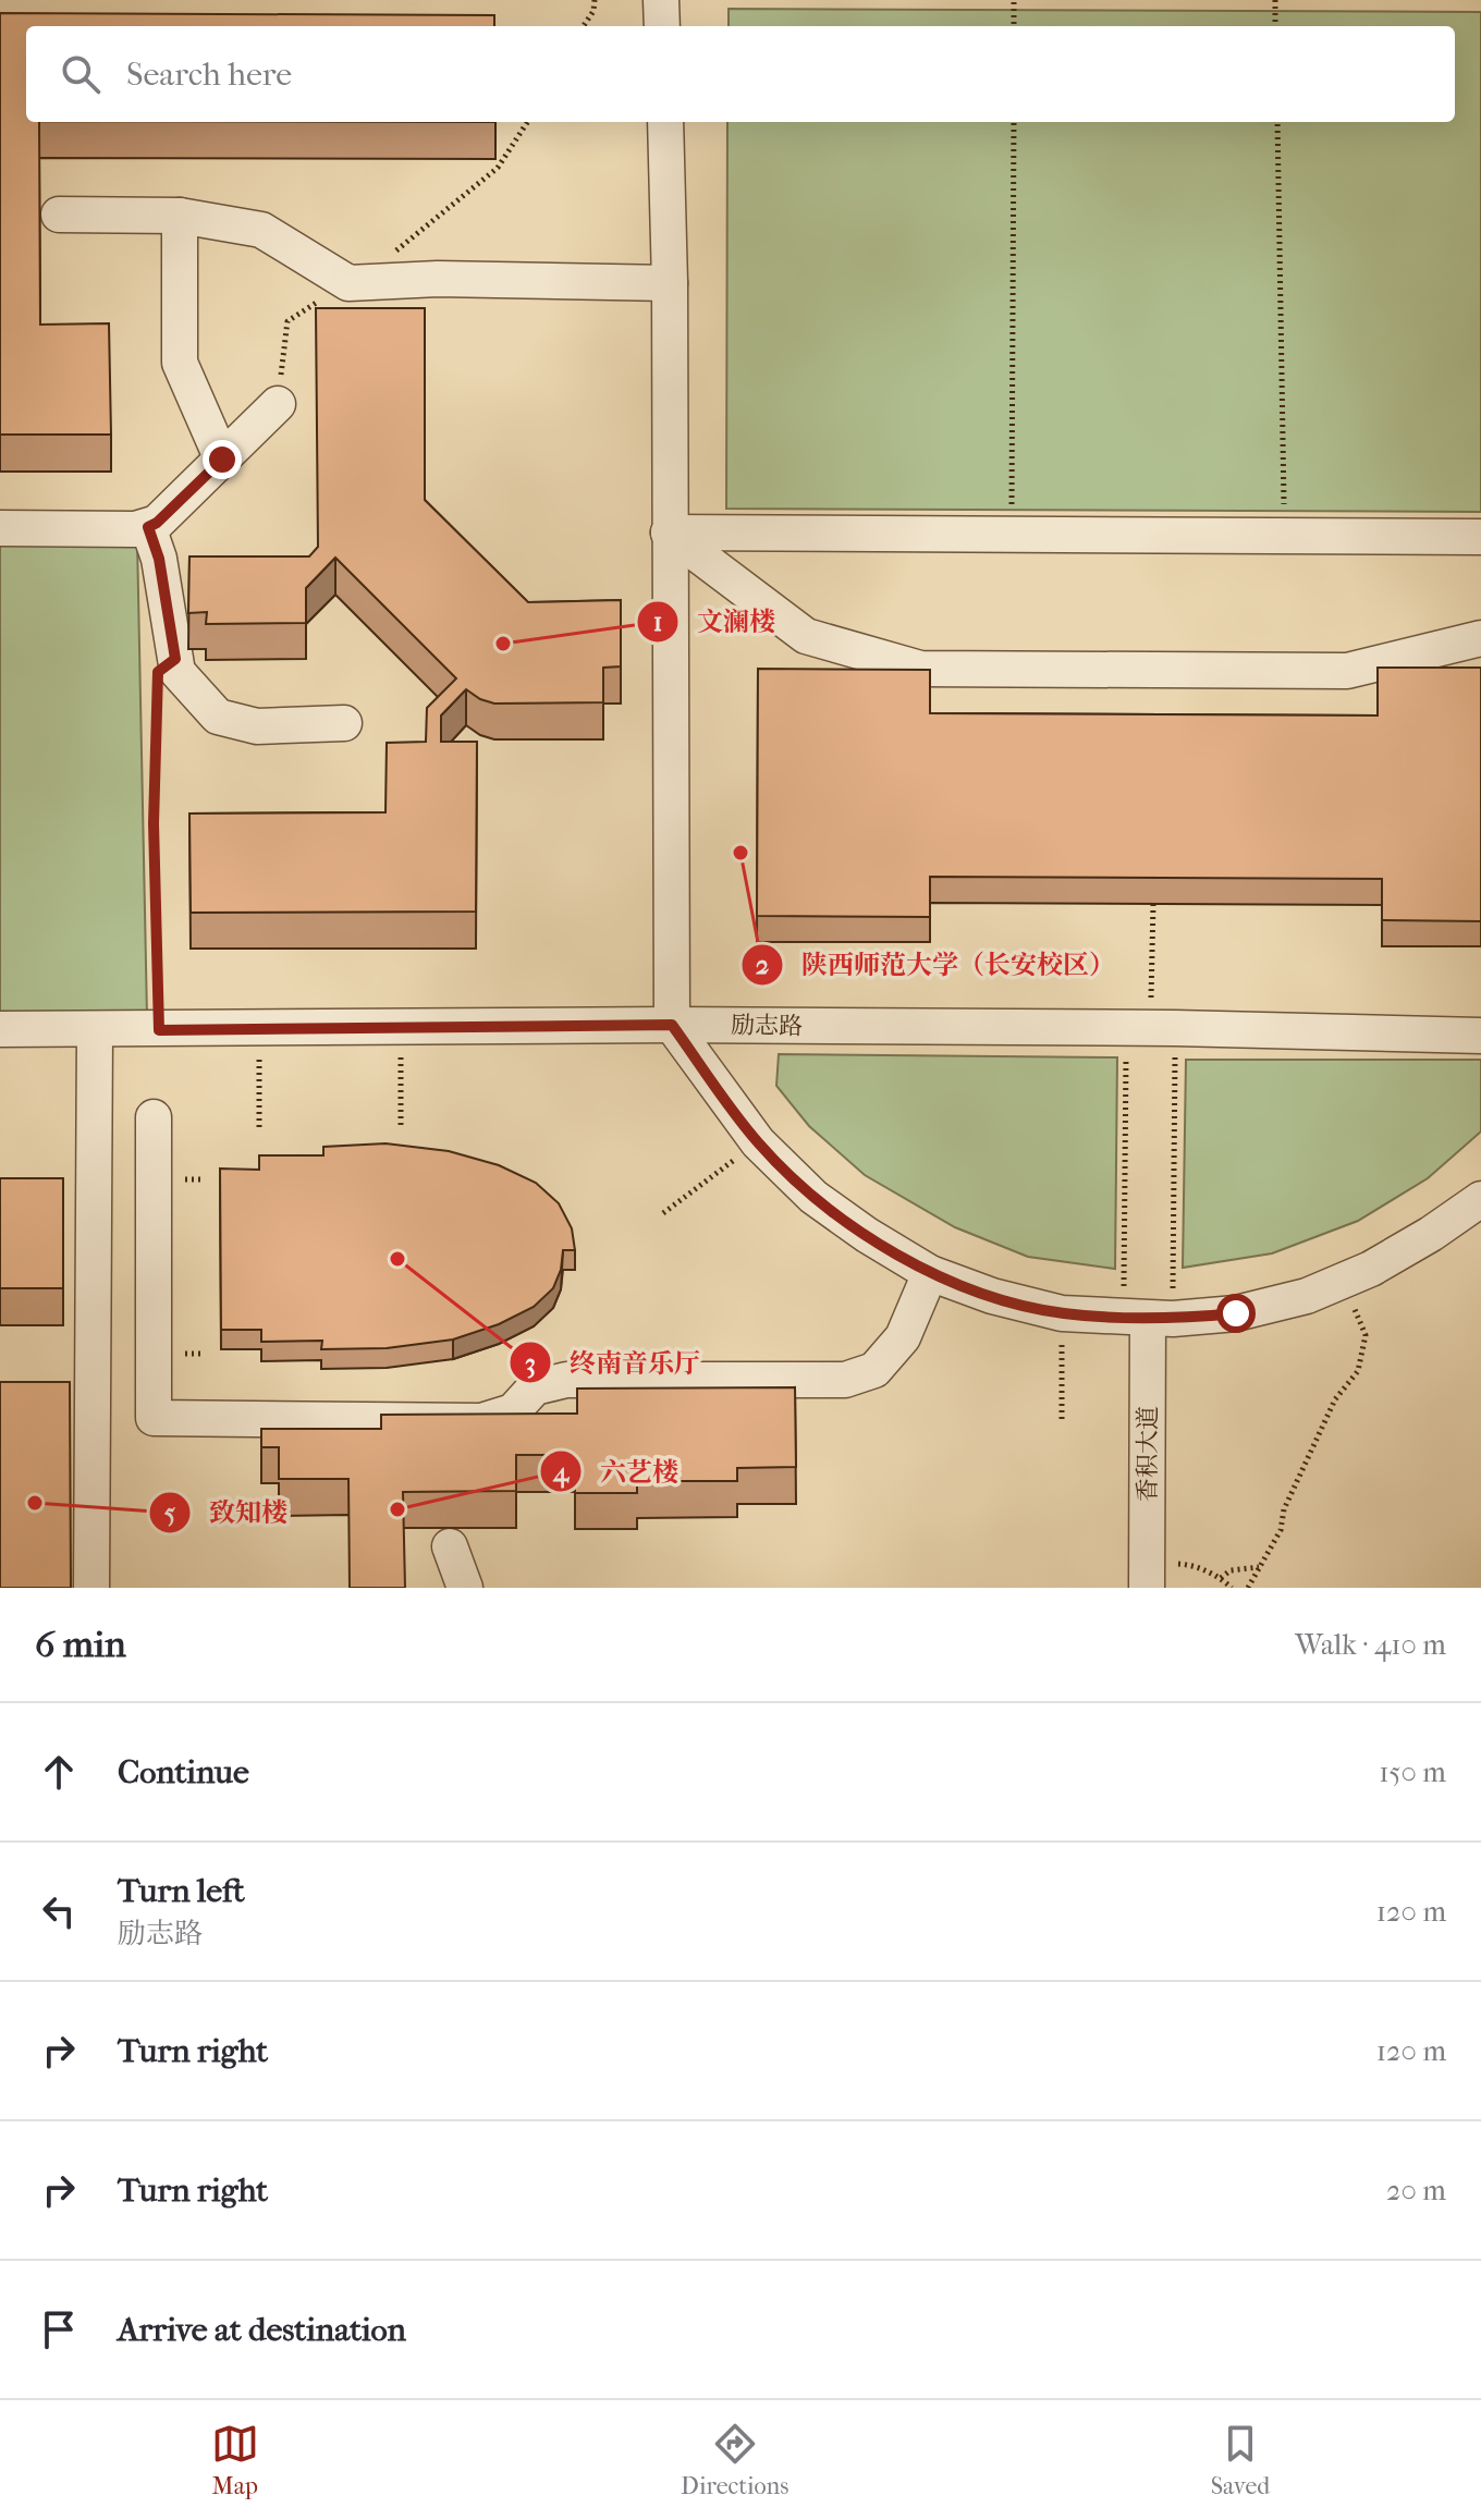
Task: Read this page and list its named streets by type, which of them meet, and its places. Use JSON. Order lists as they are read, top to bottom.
{
  "streets": {
    "lane": ["励志路", "香积大道"]
  },
  "places": [
    "文澜楼",
    "陕西师范大学（长安校区）",
    "终南音乐厅",
    "致知楼",
    "六艺楼"
  ],
  "page": {
    "search": "Search here",
    "heading": ["6 min", "Walk · 410 m"],
    "list": [
      ["Continue", "150 m"],
      ["Turn left", "励志路", "120 m"],
      ["Turn right", "120 m"],
      ["Turn right", "20 m"],
      "Arrive at destination"
    ],
    "nav": ["Map", "Directions", "Saved"]
  }
}
